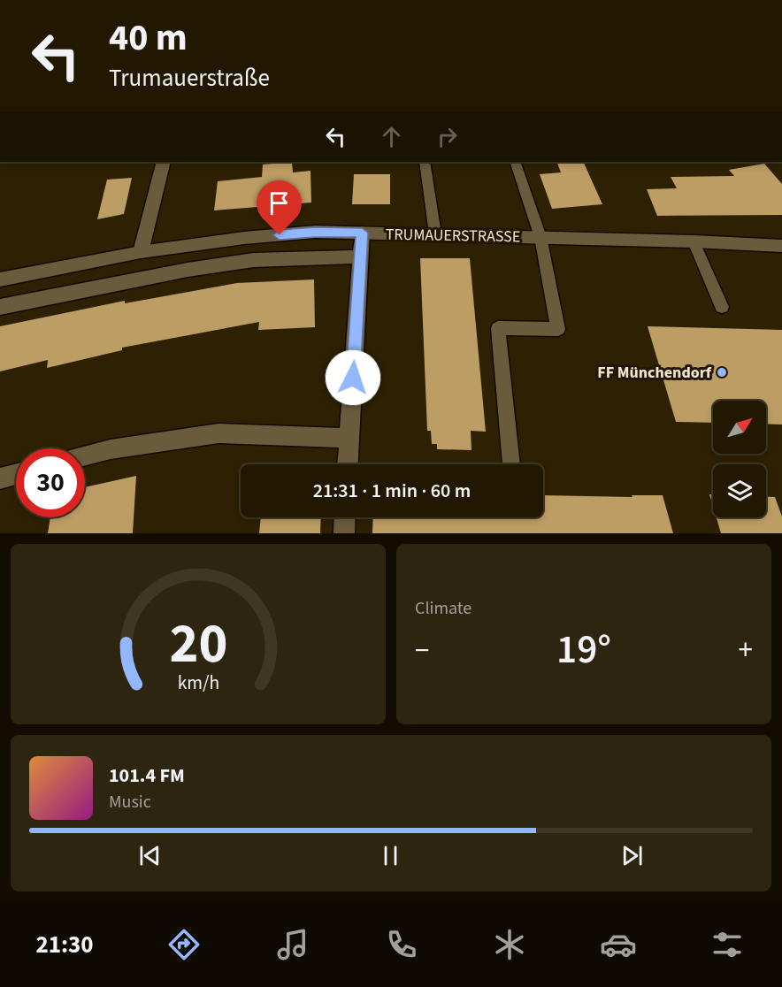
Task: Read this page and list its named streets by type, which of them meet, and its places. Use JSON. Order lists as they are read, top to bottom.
{
  "streets": {
    "street": ["TRUMAUERSTRASSE"]
  },
  "places": ["FF Münchendorf"],
  "north": "top right",
  "page": {
    "turn": ["40 m", "Trumauerstraße"],
    "limit": "30",
    "trip": "21:31 · 1 min · 60 m",
    "tile": "Climate",
    "heat": ["−", "19°", "+"],
    "song": ["101.4 FM", "Music"],
    "tabs": "21:30",
    "gauge": ["20", "km/h"]
  }
}
